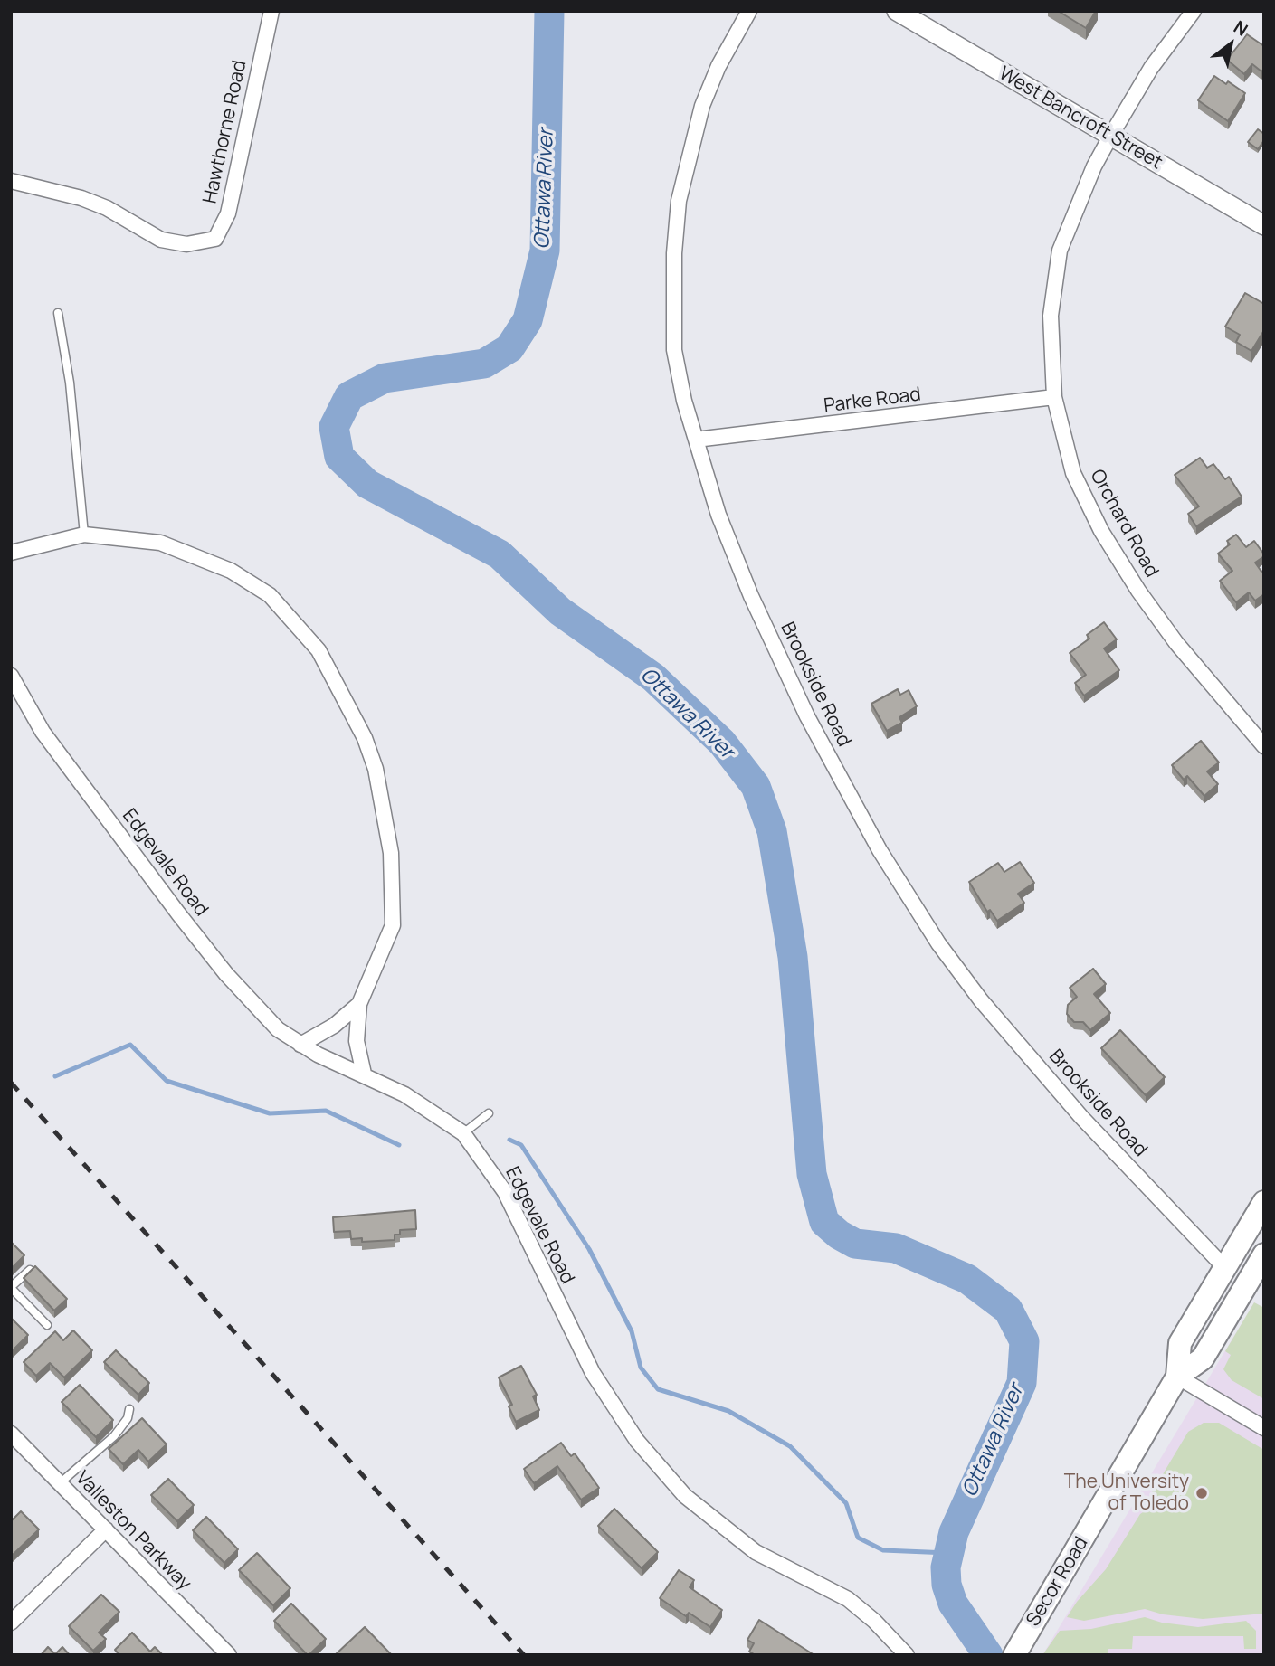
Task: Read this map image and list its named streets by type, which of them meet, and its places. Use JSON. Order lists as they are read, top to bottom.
{
  "streets": {
    "main road": ["West Bancroft Street", "Secor Road"],
    "street": [
      "Hawthorne Road",
      "Parke Road",
      "Orchard Road",
      "Brookside Road",
      "Edgevale Road",
      "Valleston Parkway"
    ]
  },
  "crossings": [
    ["West Bancroft Street", "Orchard Road"],
    ["Parke Road", "Orchard Road"],
    ["Parke Road", "Brookside Road"],
    ["Brookside Road", "Secor Road"]
  ],
  "water": ["Ottawa River"],
  "places": ["The University of Toledo"],
  "north": "top right"
}
